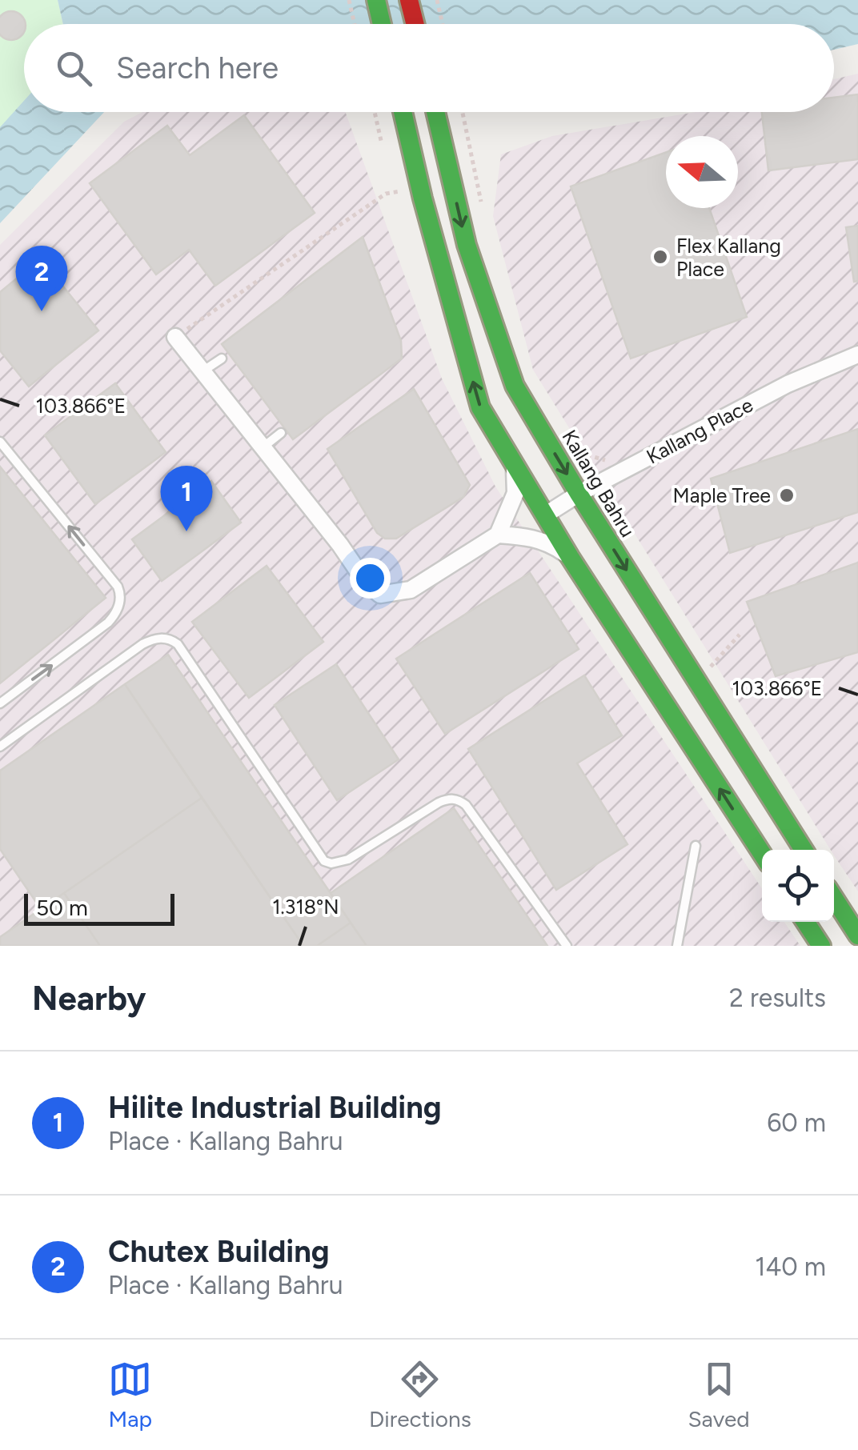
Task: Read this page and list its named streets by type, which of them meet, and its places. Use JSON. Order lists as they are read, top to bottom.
{
  "streets": {
    "main road": ["Kallang Bahru"],
    "street": ["Kallang Place"]
  },
  "crossings": [
    ["Kallang Place", "Kallang Bahru"]
  ],
  "places": ["Flex Kallang Place", "Maple Tree"],
  "scale_bar": "50 m",
  "north": "left",
  "page": {
    "search": "Search here",
    "pins": ["2", "1"],
    "scale": "50 m",
    "heading": ["Nearby", "2 results"],
    "list": [
      {
        "mark": "1",
        "name": "Hilite Industrial Building",
        "note": "Place · Kallang Bahru",
        "value": "60 m"
      },
      {
        "mark": "2",
        "name": "Chutex Building",
        "note": "Place · Kallang Bahru",
        "value": "140 m"
      }
    ],
    "nav": ["Map", "Directions", "Saved"]
  },
  "coordinates": ["103.866°E", "1.318°N"]
}
